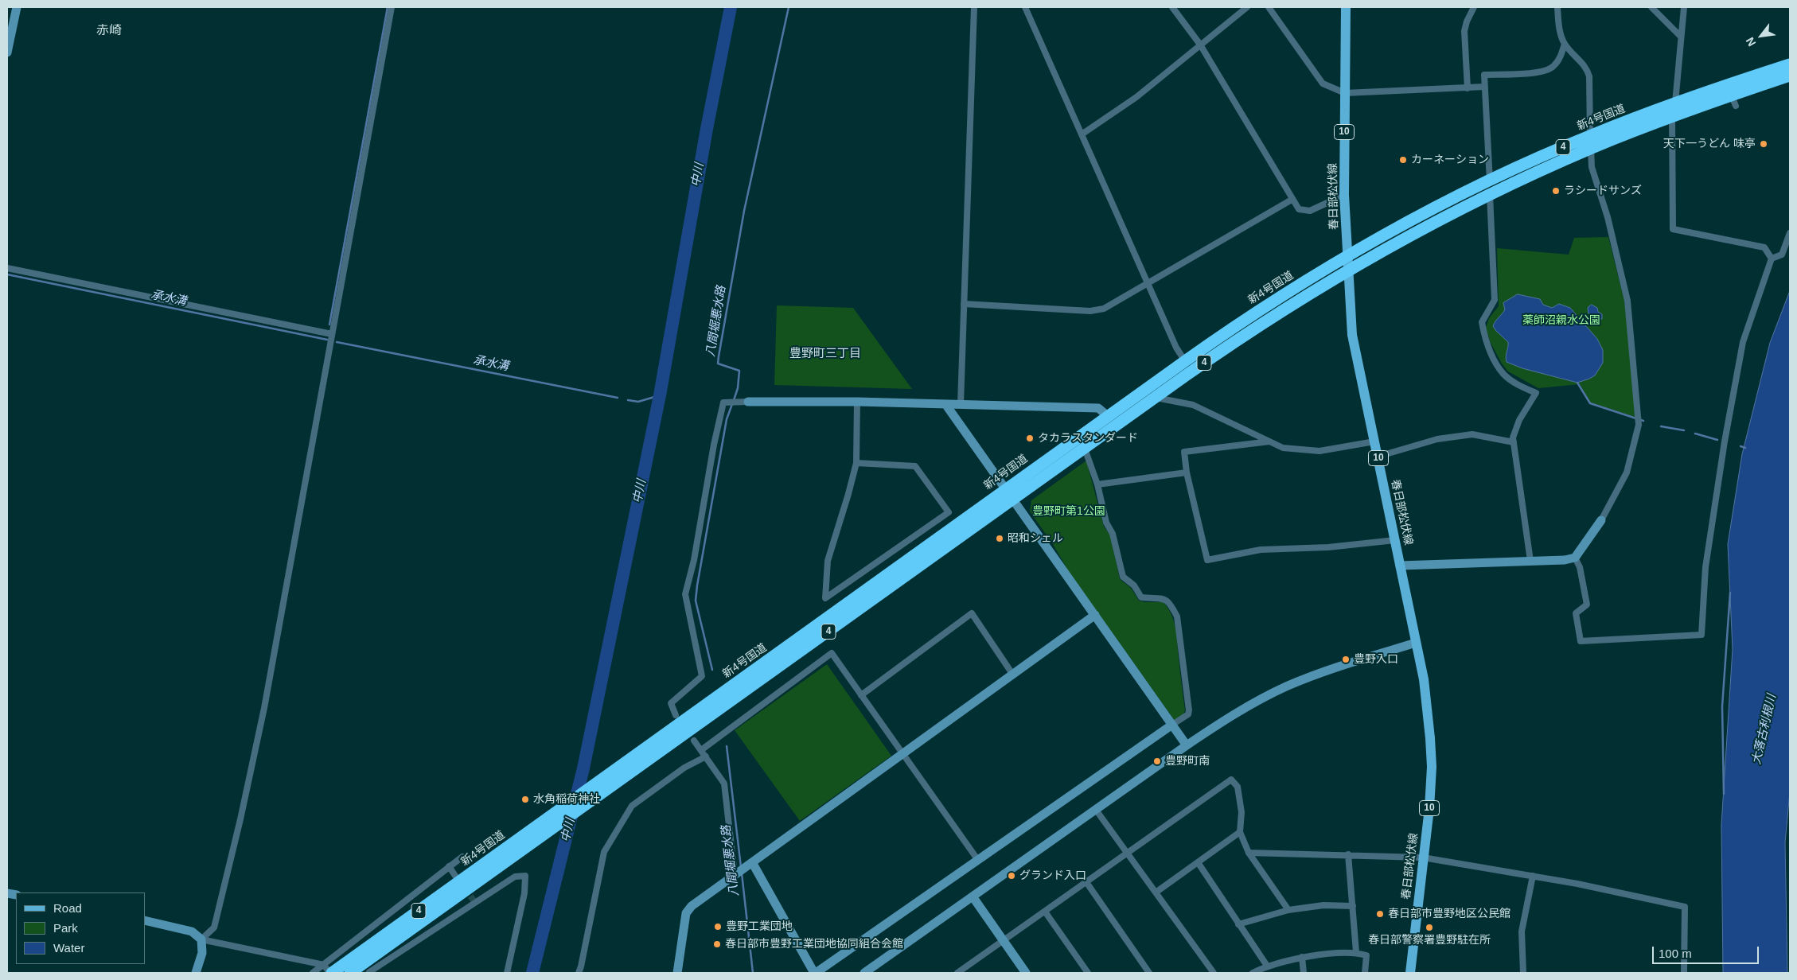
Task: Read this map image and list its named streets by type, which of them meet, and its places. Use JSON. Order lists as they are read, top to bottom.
{
  "streets": {
    "highway": ["新4号国道", "4"],
    "main road": ["10", "春日部松伏線"]
  },
  "crossings": [
    ["新4号国道", "春日部松伏線"],
    ["4", "春日部松伏線"]
  ],
  "districts": ["赤崎", "豊野町三丁目"],
  "water": [
    "中川",
    "承水溝",
    "八間堀悪水路",
    "大落古利根川"
  ],
  "parks": ["薬師沼親水公園", "豊野町第1公園"],
  "places": [
    "天下一うどん 味亭",
    "カーネーション",
    "ラシードサンズ",
    "タカラスタンダード",
    "昭和シェル",
    "豊野入口",
    "豊野町南",
    "水角稲荷神社",
    "グランド入口",
    "春日部市豊野地区公民館",
    "豊野工業団地",
    "春日部警察署豊野駐在所",
    "春日部市豊野工業団地協同組合会館"
  ],
  "legend": ["Road", "Park", "Water"],
  "scale_bar": "100 m",
  "north": "bottom left"
}
